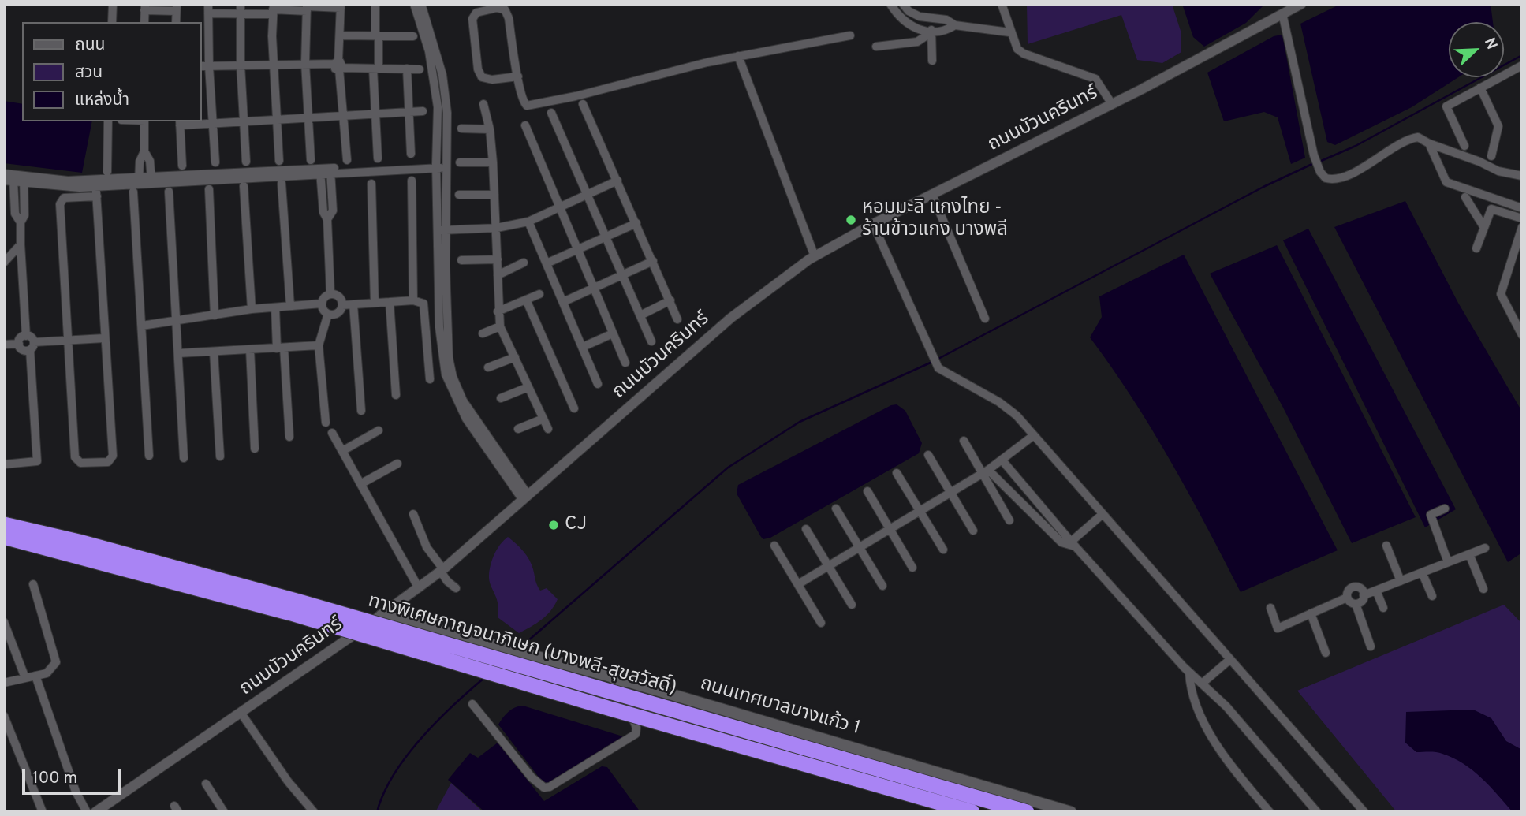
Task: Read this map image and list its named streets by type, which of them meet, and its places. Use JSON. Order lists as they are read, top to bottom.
{
  "streets": {
    "highway": ["ทางพิเศษกาญจนาภิเษก (บางพลี-สุขสวัสดิ์)"],
    "main road": ["ถนนเทศบาลบางแก้ว 1"],
    "street": ["ถนนบัวนครินทร์"]
  },
  "crossings": [
    ["ถนนบัวนครินทร์", "ถนนเทศบาลบางแก้ว 1"]
  ],
  "places": ["หอมมะลิ เเกงไทย - ร้านข้าวแกง บางพลี", "CJ"],
  "legend": ["ถนน", "สวน", "แหล่งน้ำ"],
  "scale_bar": "100 m",
  "north": "top right"
}
